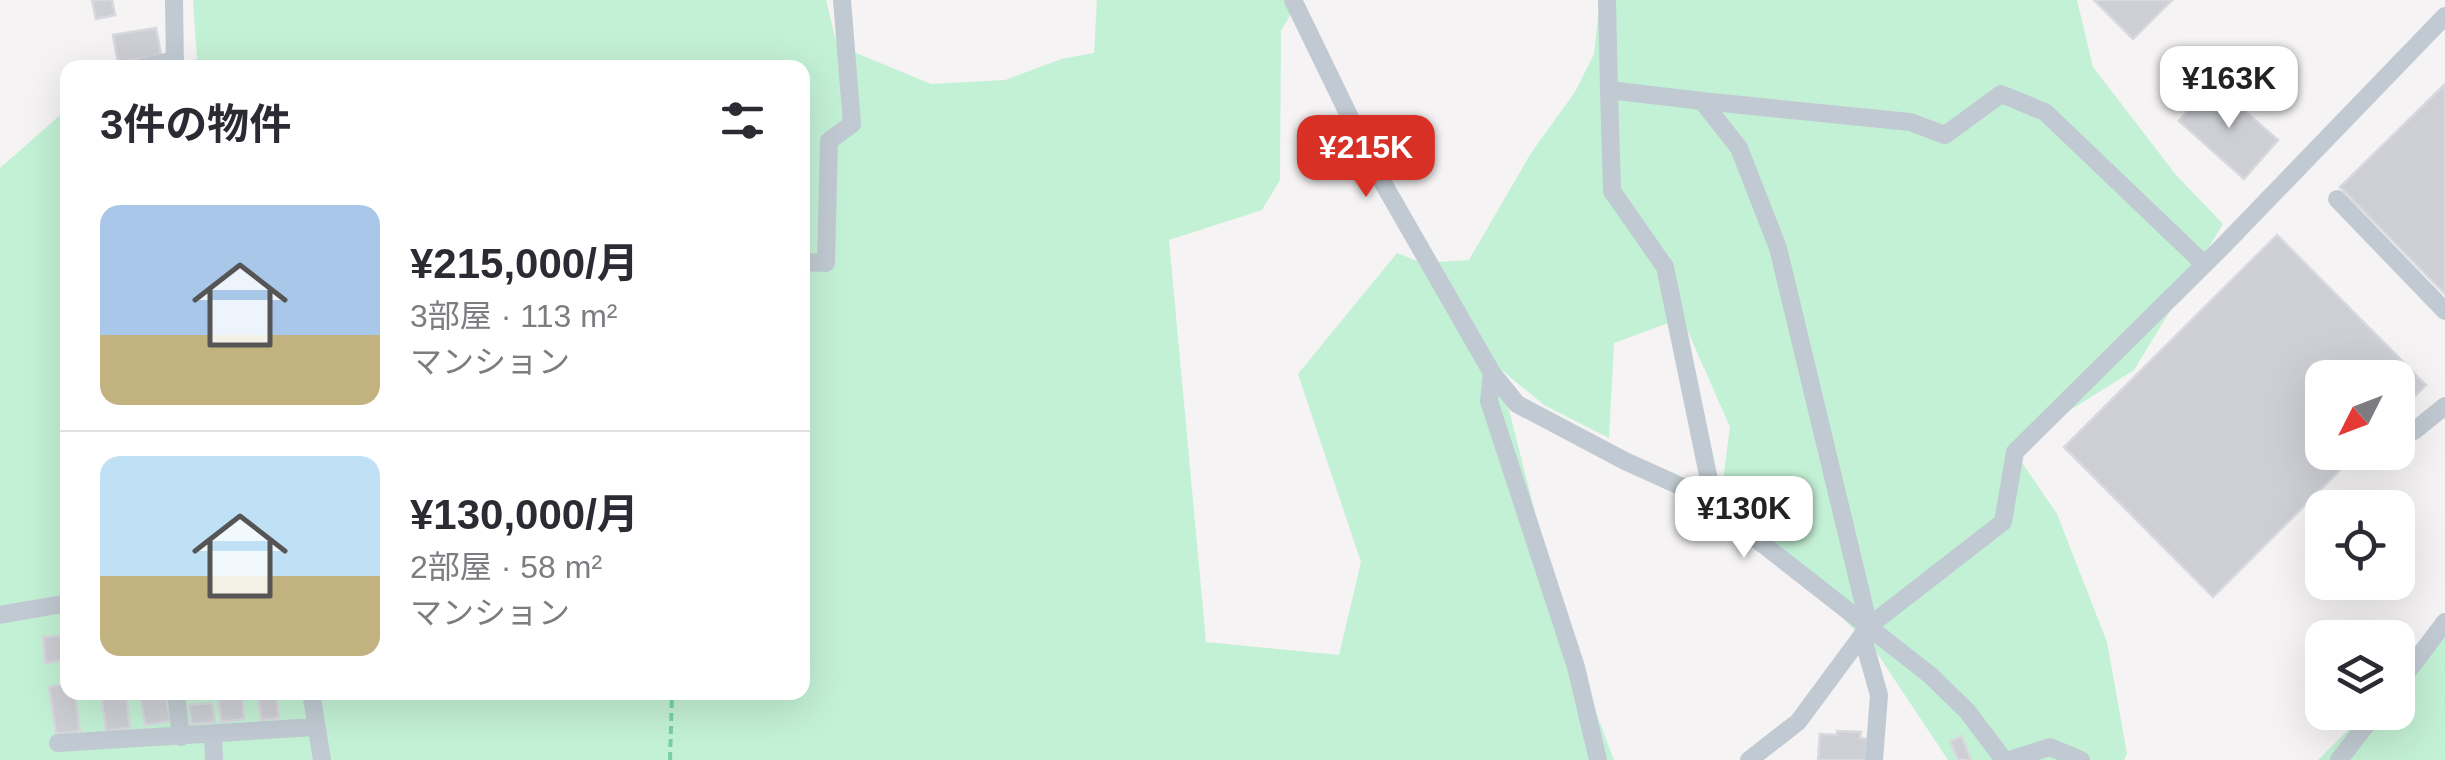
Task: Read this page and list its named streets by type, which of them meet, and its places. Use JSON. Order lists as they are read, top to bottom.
{
  "north": "bottom left",
  "page": {
    "price": ["¥163K", "¥215K", "¥130K"],
    "heading": "3件の物件",
    "list": [
      {
        "name": "¥215,000/月",
        "note": "3部屋 · 113 m² · マンション"
      },
      {
        "name": "¥130,000/月",
        "note": "2部屋 · 58 m² · マンション"
      }
    ]
  }
}
